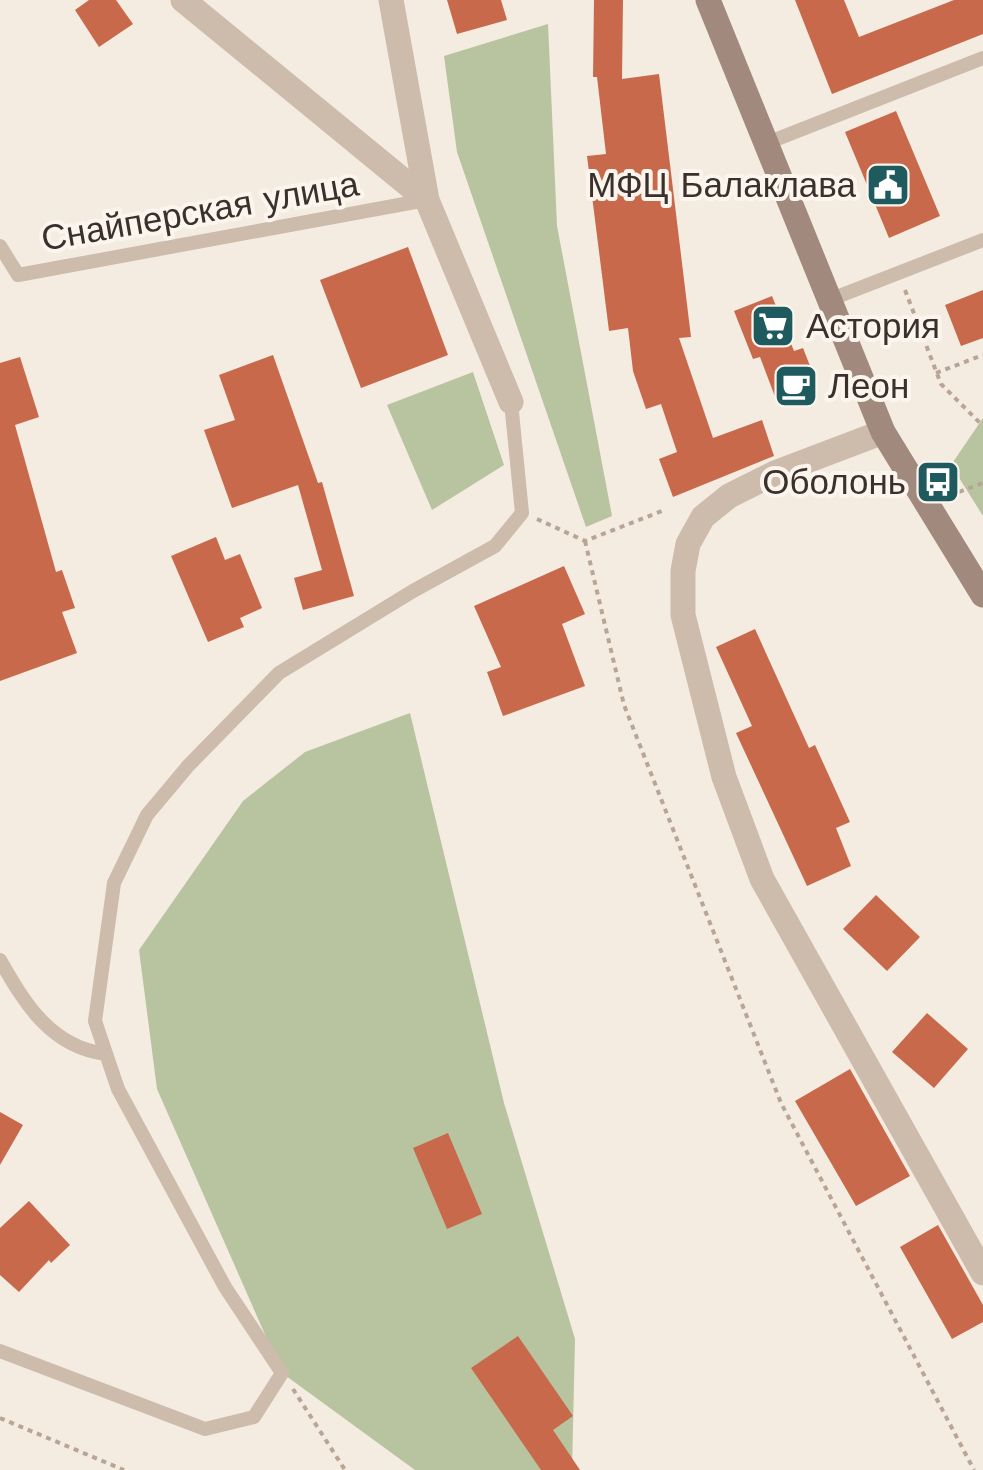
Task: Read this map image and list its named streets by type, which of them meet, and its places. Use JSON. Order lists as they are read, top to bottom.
{
  "streets": {
    "lane": ["Снайперская улица"]
  },
  "places": {
    "public building": ["МФЦ Балаклава"],
    "supermarket": ["Астория"],
    "cafe": ["Леон"],
    "bus stop": ["Оболонь"]
  }
}
